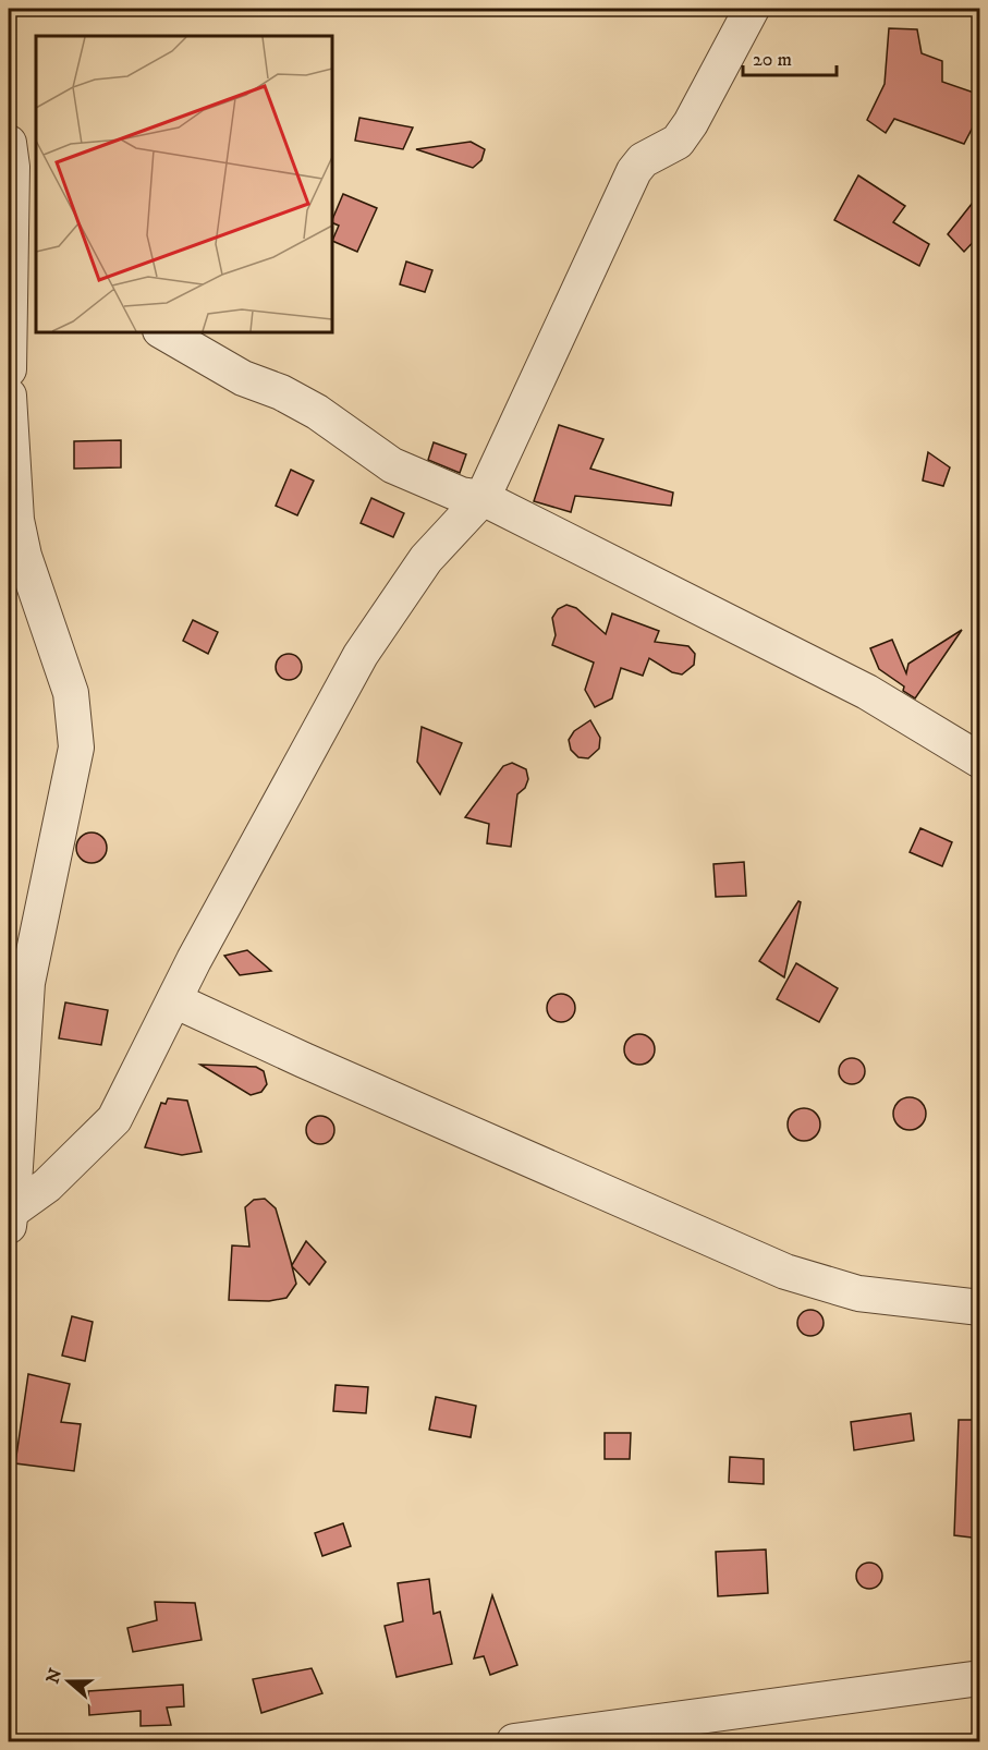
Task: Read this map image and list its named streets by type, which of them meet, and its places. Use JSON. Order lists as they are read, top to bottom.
{
  "scale_bar": "20 m",
  "north": "left"
}
